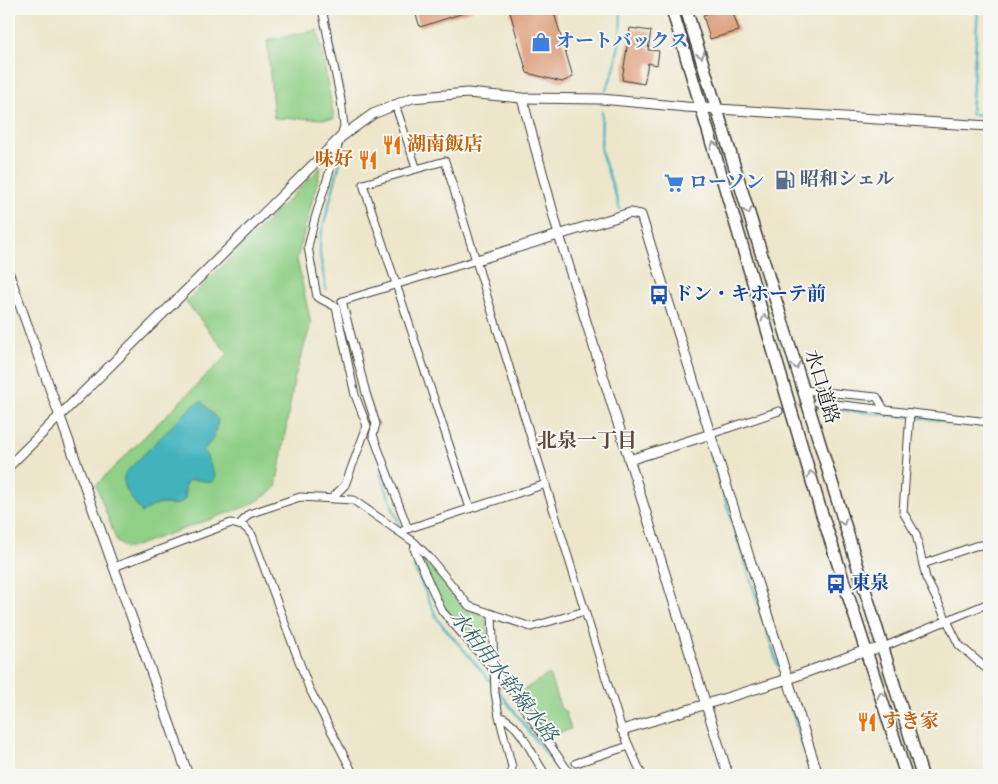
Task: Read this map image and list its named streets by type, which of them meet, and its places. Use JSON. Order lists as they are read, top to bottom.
{
  "streets": {
    "highway": ["水口道路"]
  },
  "districts": ["北泉一丁目"],
  "water": ["水柏用水幹線水路"],
  "places": {
    "shop": ["オートバックス"],
    "restaurant": ["湖南飯店", "味好", "すき家"],
    "fuel station": ["昭和シェル"],
    "supermarket": ["ローソン"],
    "bus stop": ["ドン・キホーテ前", "東泉"]
  }
}
